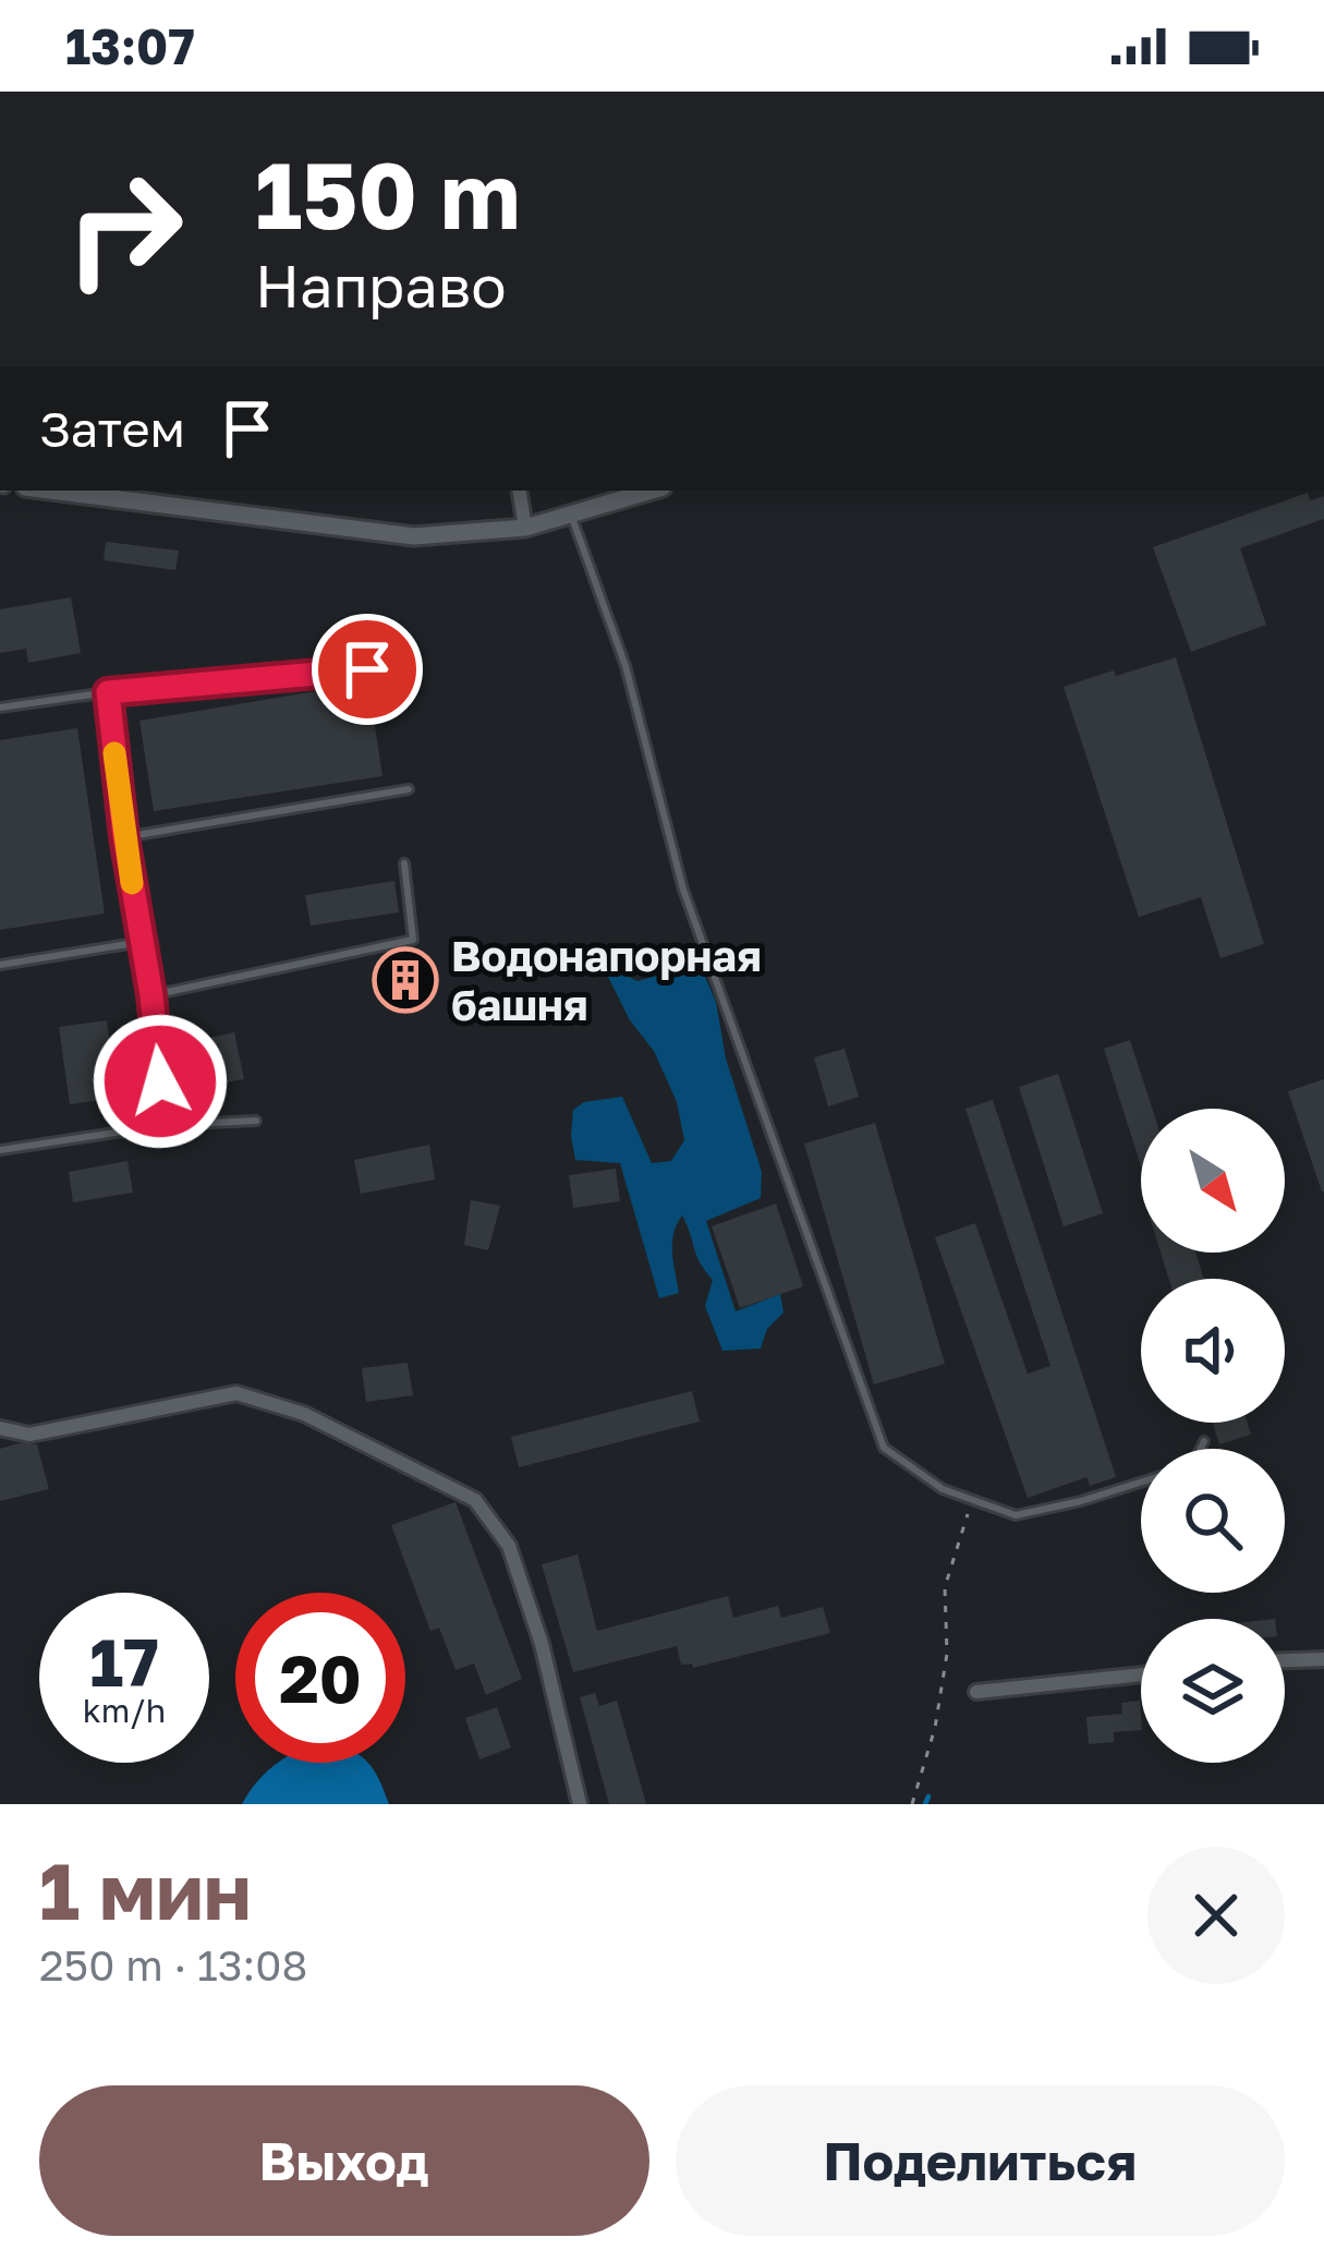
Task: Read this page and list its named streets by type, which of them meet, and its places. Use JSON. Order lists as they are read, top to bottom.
{
  "places": {
    "building": ["Водонапорная башня"]
  },
  "north": "bottom right",
  "page": {
    "status": "13:07",
    "turn": ["150 m", "Направо"],
    "then": "Затем",
    "speed": "17 km/h",
    "limit": "20",
    "heading": ["1 мин", "250 m · 13:08"],
    "buttons": ["Выход", "Поделиться"]
  }
}
